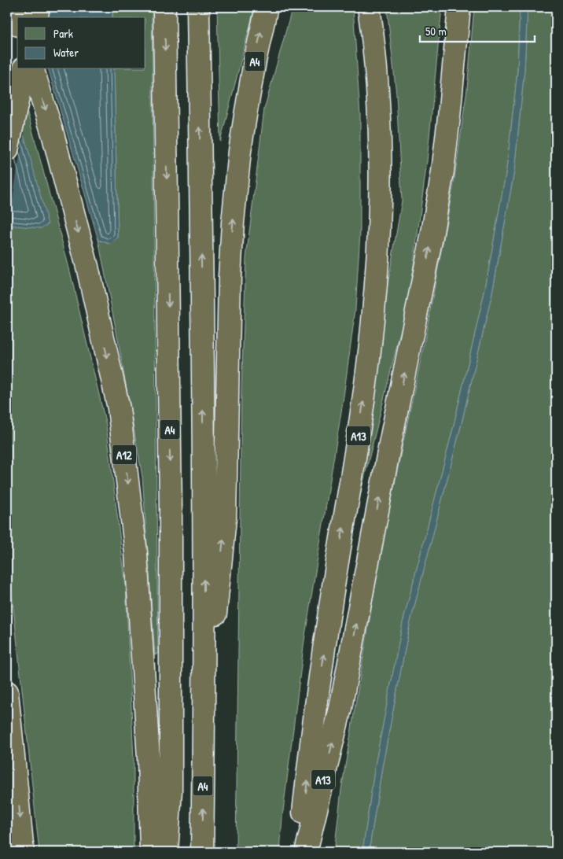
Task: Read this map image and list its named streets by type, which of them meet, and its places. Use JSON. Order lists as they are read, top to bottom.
{
  "streets": {
    "highway": ["A4", "A13", "A12"]
  },
  "legend": ["Park", "Water"],
  "scale_bar": "50 m"
}
